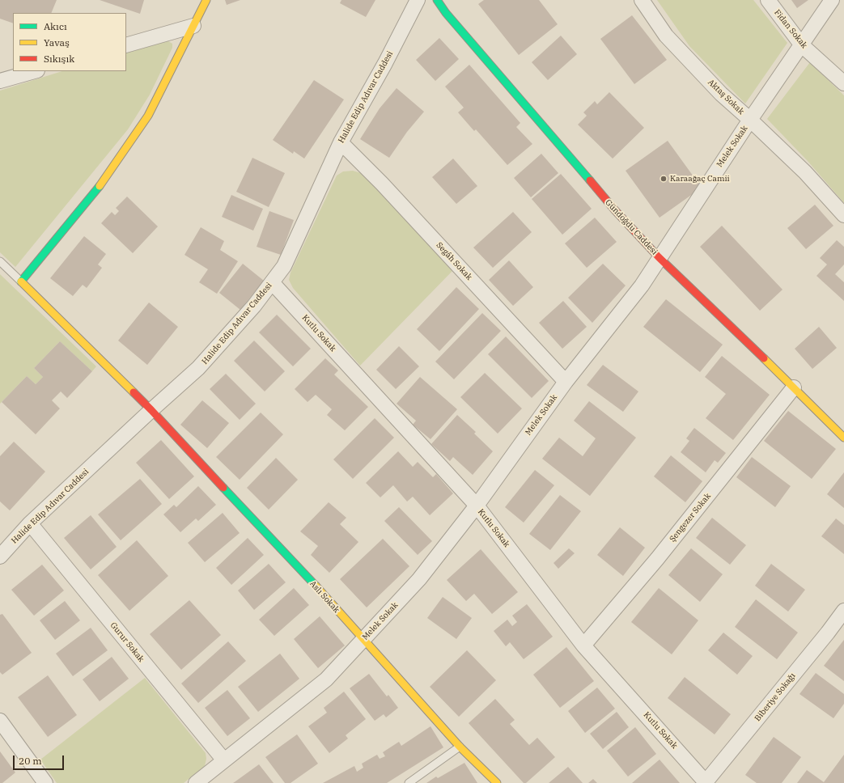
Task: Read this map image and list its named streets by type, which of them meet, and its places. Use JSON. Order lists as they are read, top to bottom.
{
  "streets": {
    "street": [
      "Fidan Sokak",
      "Halide Edip Adıvar Caddesi",
      "Aktaş Sokak",
      "Melek Sokak",
      "Gündoğdu Caddesi",
      "Segâh Sokak",
      "Kutlu Sokak",
      "Şengezer Sokak",
      "Aslı Sokak",
      "Gurur Sokak",
      "Biberiye Sokağı"
    ]
  },
  "crossings": [
    ["Fidan Sokak", "Melek Sokak"],
    ["Halide Edip Adıvar Caddesi", "Segâh Sokak"],
    ["Halide Edip Adıvar Caddesi", "Kutlu Sokak"],
    ["Halide Edip Adıvar Caddesi", "Aslı Sokak"],
    ["Halide Edip Adıvar Caddesi", "Gurur Sokak"],
    ["Aktaş Sokak", "Melek Sokak"],
    ["Melek Sokak", "Gündoğdu Caddesi"],
    ["Melek Sokak", "Segâh Sokak"],
    ["Melek Sokak", "Kutlu Sokak"],
    ["Melek Sokak", "Aslı Sokak"],
    ["Melek Sokak", "Gurur Sokak"],
    ["Gündoğdu Caddesi", "Şengezer Sokak"],
    ["Kutlu Sokak", "Şengezer Sokak"],
    ["Kutlu Sokak", "Biberiye Sokağı"]
  ],
  "places": ["Karaağaç Camii"],
  "legend": ["Akıcı", "Yavaş", "Sıkışık"],
  "scale_bar": "20 m"
}
